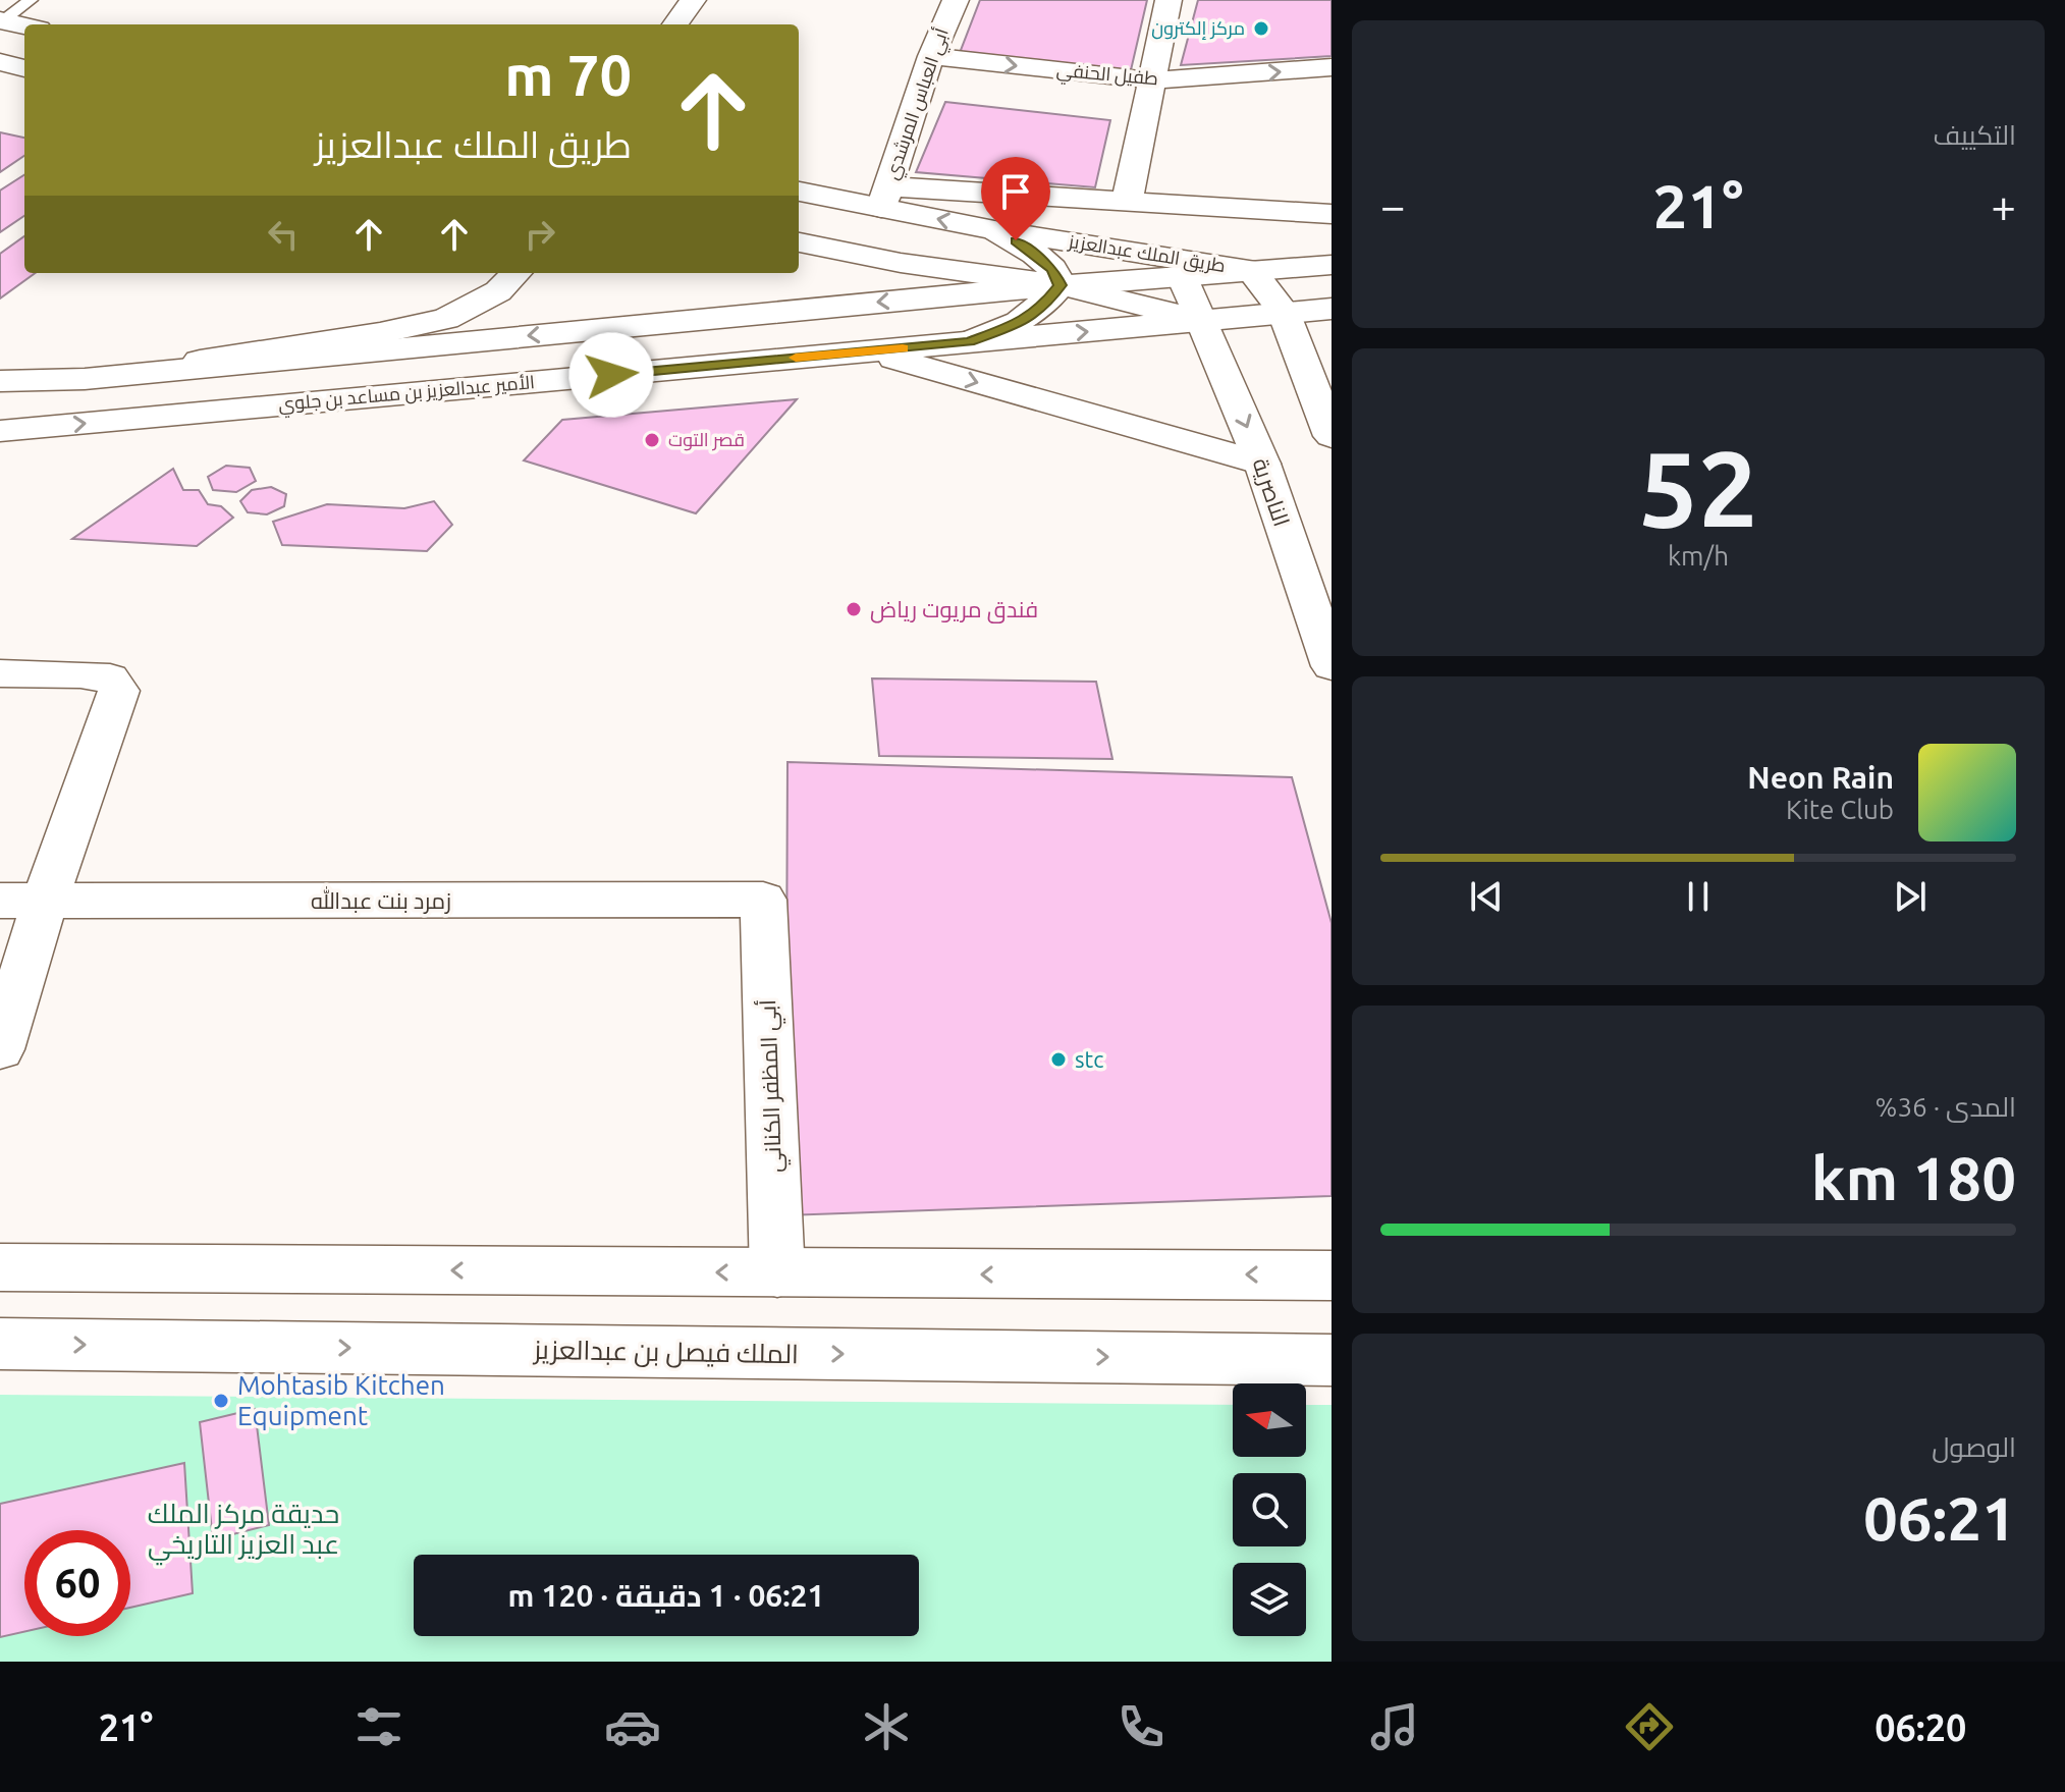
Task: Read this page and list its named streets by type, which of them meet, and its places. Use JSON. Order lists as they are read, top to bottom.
{
  "streets": {
    "main road": [
      "طفيل الحنفي",
      "أبي العباس المرشدي",
      "طريق الملك عبدالعزيز",
      "الأمير عبدالعزيز بن مساعد بن جلوي",
      "الناصرية",
      "زمرد بنت عبدالله",
      "أبي المظفر الكناني",
      "الملك فيصل بن عبدالعزيز"
    ]
  },
  "crossings": [
    ["طفيل الحنفي", "أبي العباس المرشدي"],
    ["أبي العباس المرشدي", "طريق الملك عبدالعزيز"],
    ["طريق الملك عبدالعزيز", "الأمير عبدالعزيز بن مساعد بن جلوي"],
    ["الأمير عبدالعزيز بن مساعد بن جلوي", "الناصرية"],
    ["زمرد بنت عبدالله", "أبي المظفر الكناني"]
  ],
  "parks": ["حديقة مركز الملك عبد العزيز التاريخي"],
  "places": [
    "مركز إلكترون",
    "قصر التوت",
    "فندق مريوت رياض",
    "stc",
    "Mohtasib Kitchen Equipment"
  ],
  "north": "left",
  "page": {
    "tile": [
      "التكييف",
      ["52", "km/h"],
      ["المدى · 36%", "180 km"],
      ["الوصول", "06:21"]
    ],
    "turn": ["70 m", "طريق الملك عبدالعزيز"],
    "heat": ["−", "21°", "+"],
    "song": ["Neon Rain", "Kite Club"],
    "limit": "60",
    "trip": "06:21 · 1 دقيقة · 120 m",
    "tabs": ["06:20", "21°"]
  }
}
